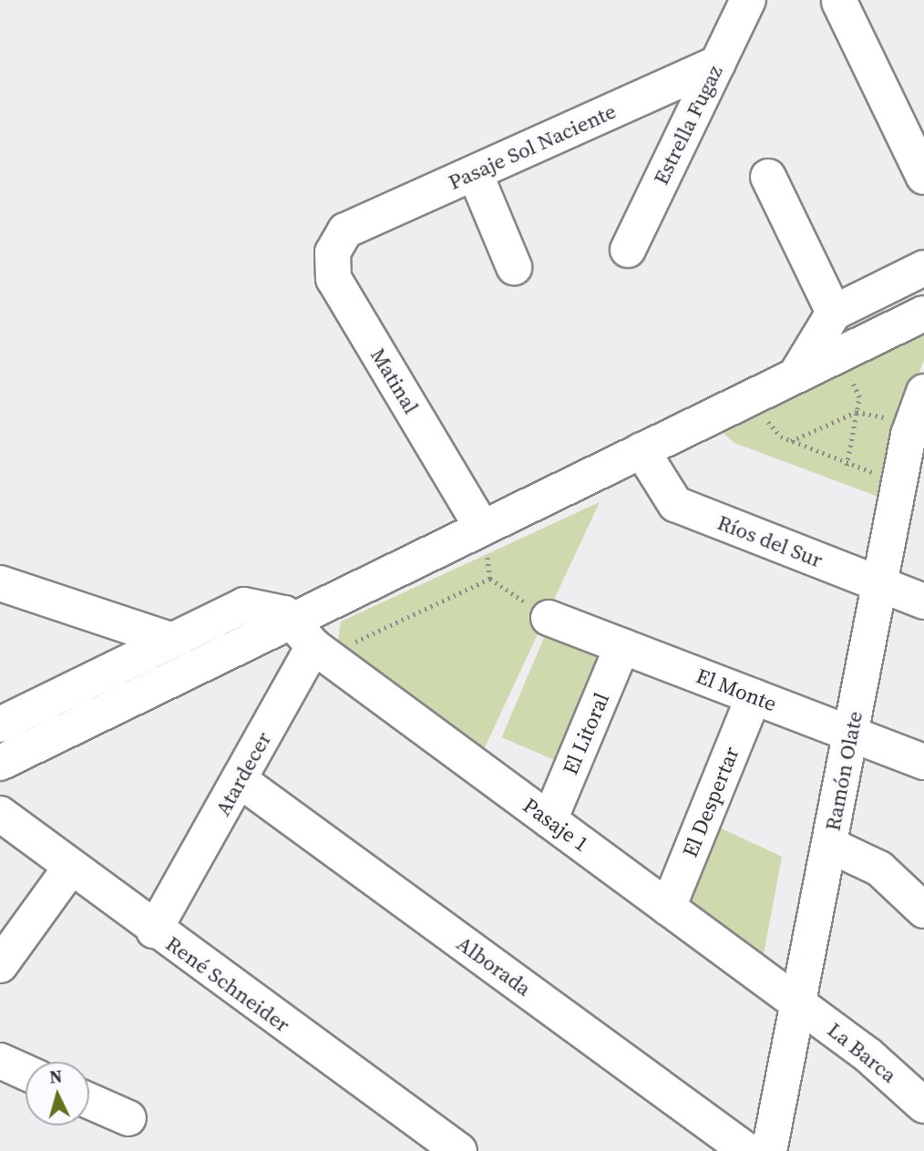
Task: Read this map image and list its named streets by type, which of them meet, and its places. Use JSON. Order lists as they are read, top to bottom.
{
  "streets": {
    "street": [
      "Estrella Fugaz",
      "Pasaje Sol Naciente",
      "Matinal",
      "Ríos del Sur",
      "El Monte",
      "El Litoral",
      "Ramón Olate",
      "Atardecer",
      "El Despertar",
      "Pasaje 1",
      "Alborada",
      "René Schneider",
      "La Barca"
    ]
  },
  "crossings": [
    ["Estrella Fugaz", "Pasaje Sol Naciente"],
    ["Pasaje Sol Naciente", "Matinal"],
    ["Ríos del Sur", "Ramón Olate"],
    ["El Monte", "El Litoral"],
    ["El Monte", "Ramón Olate"],
    ["El Monte", "El Despertar"],
    ["El Litoral", "Pasaje 1"],
    ["Ramón Olate", "Pasaje 1"],
    ["Ramón Olate", "La Barca"],
    ["Atardecer", "Pasaje 1"],
    ["Atardecer", "Alborada"],
    ["Atardecer", "René Schneider"],
    ["El Despertar", "Pasaje 1"],
    ["Pasaje 1", "La Barca"]
  ],
  "north": "top"
}
